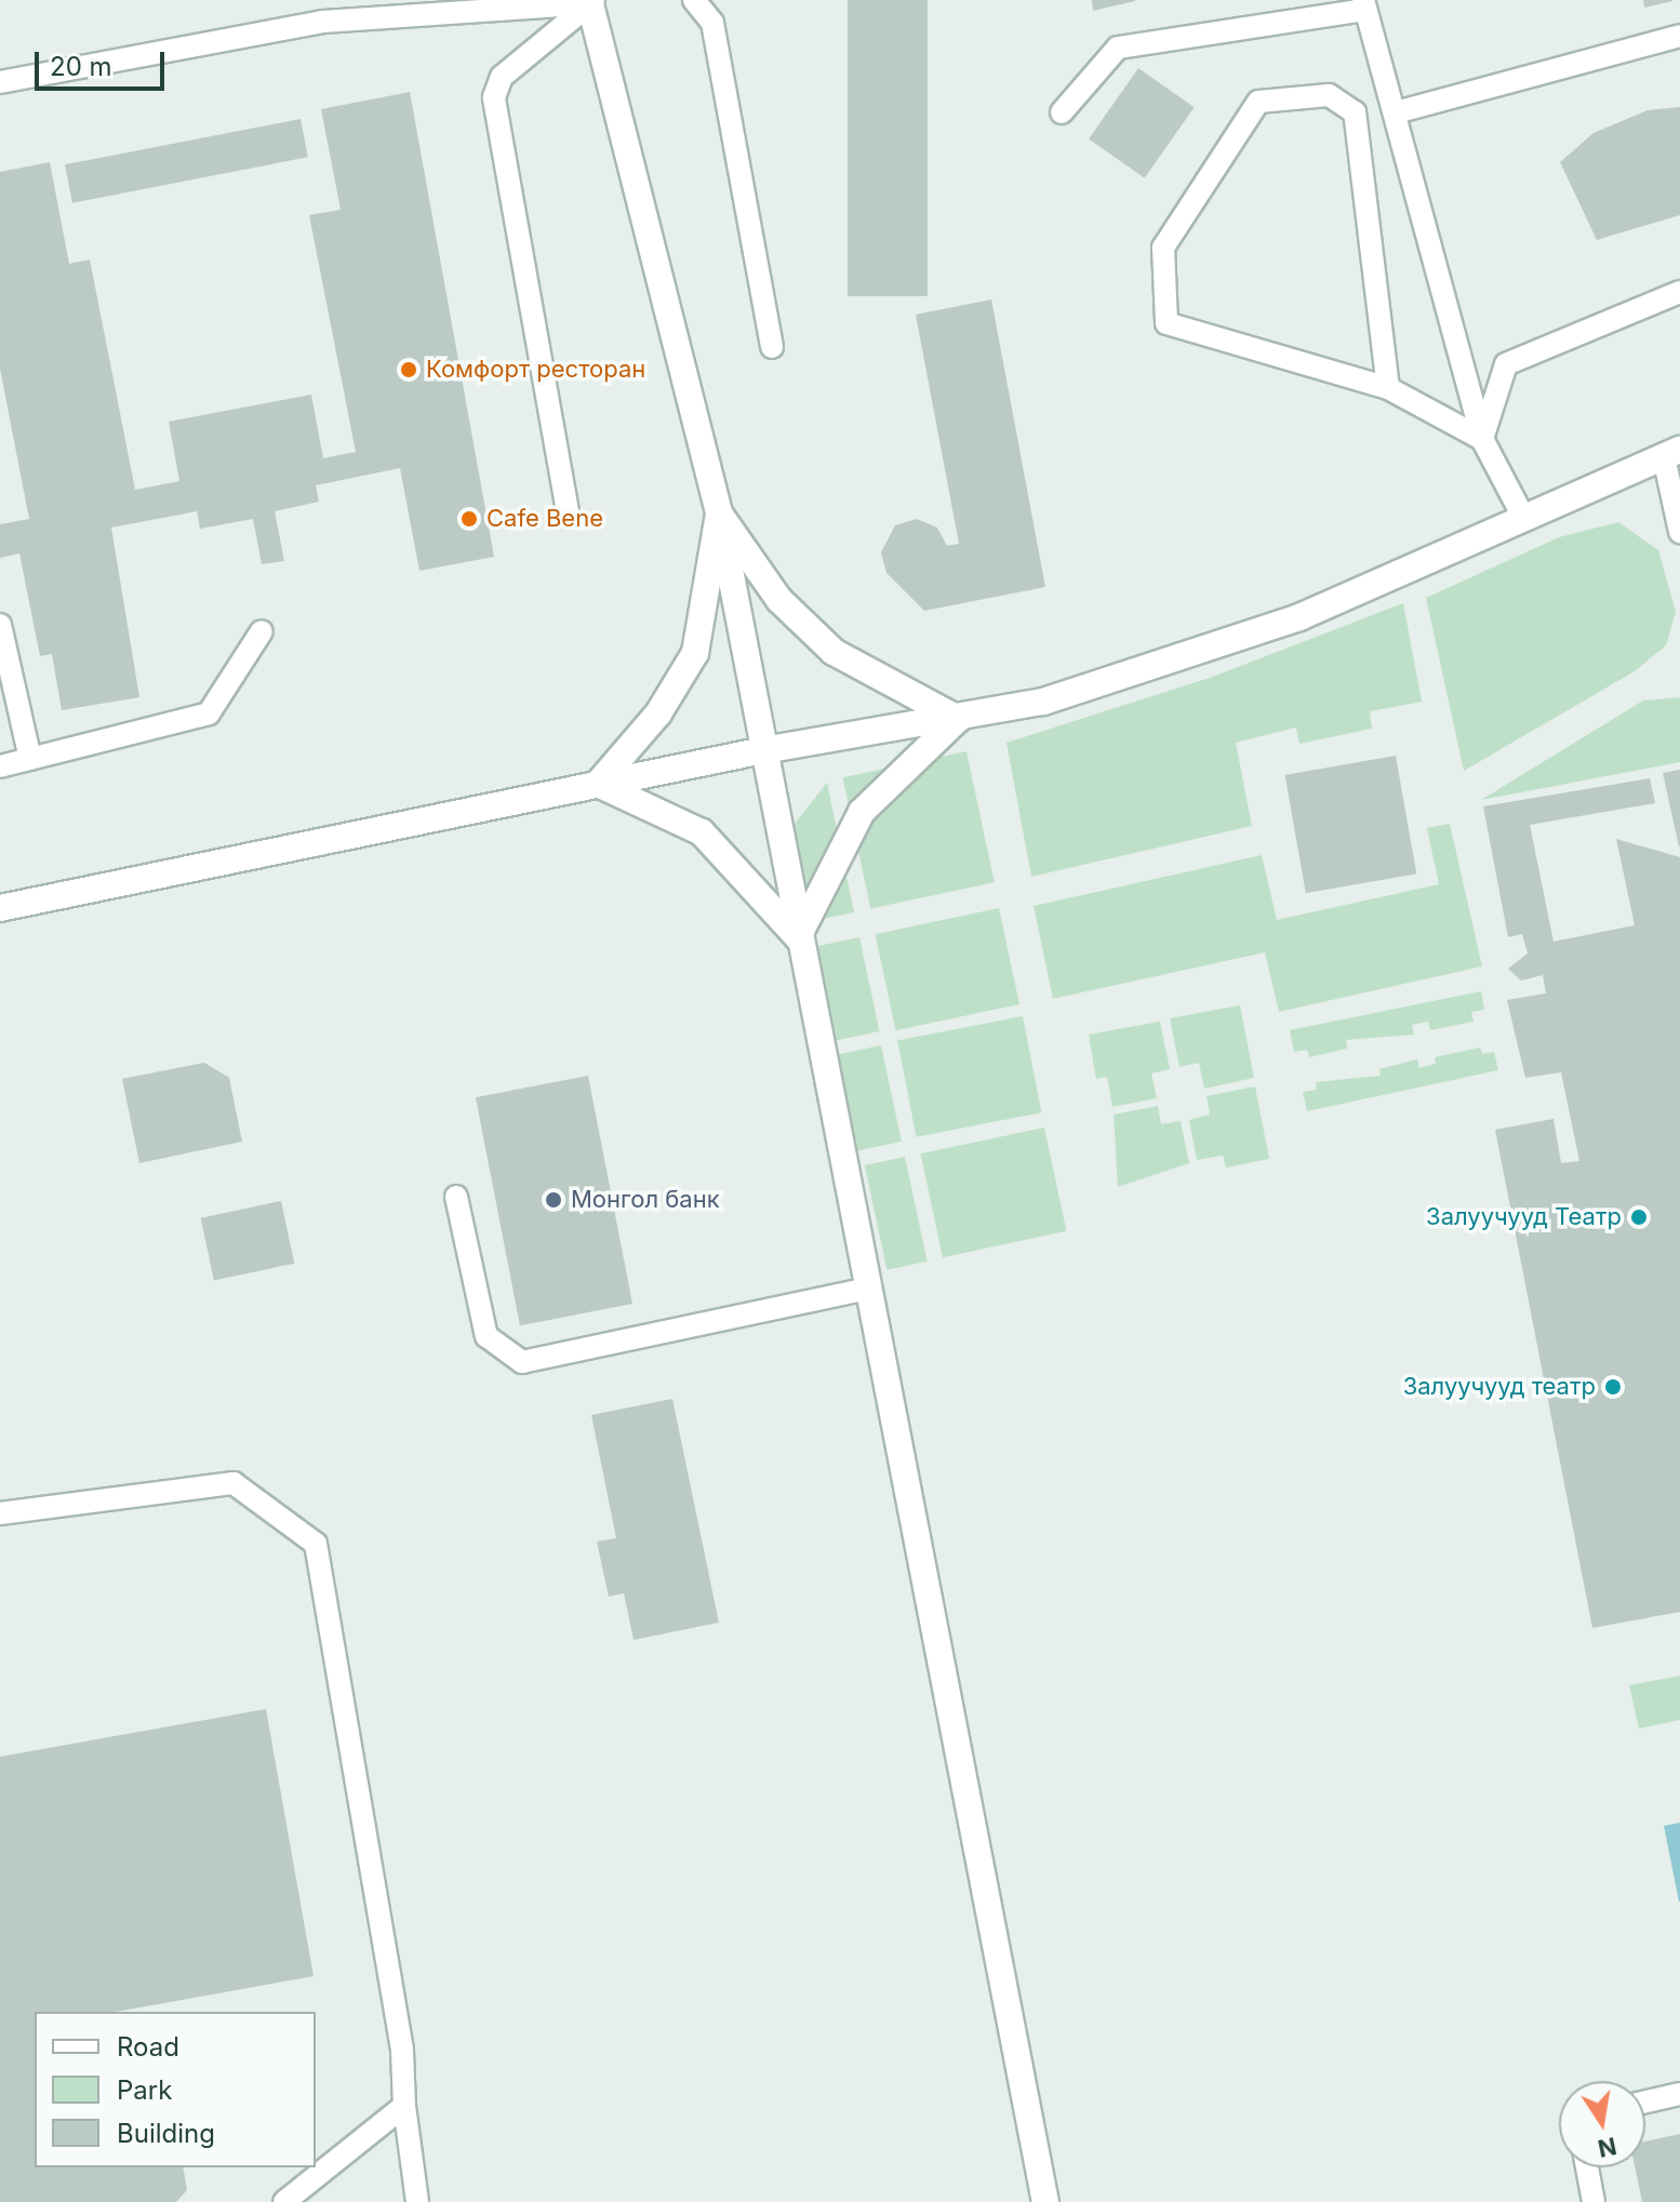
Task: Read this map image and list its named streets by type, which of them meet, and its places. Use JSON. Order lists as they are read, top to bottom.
{
  "places": [
    "Комфорт ресторан",
    "Cafe Bene",
    "Монгол банк",
    "Залуучууд Театр",
    "Залуучууд театр"
  ],
  "legend": ["Road", "Park", "Building"],
  "scale_bar": "20 m",
  "north": "bottom"
}
